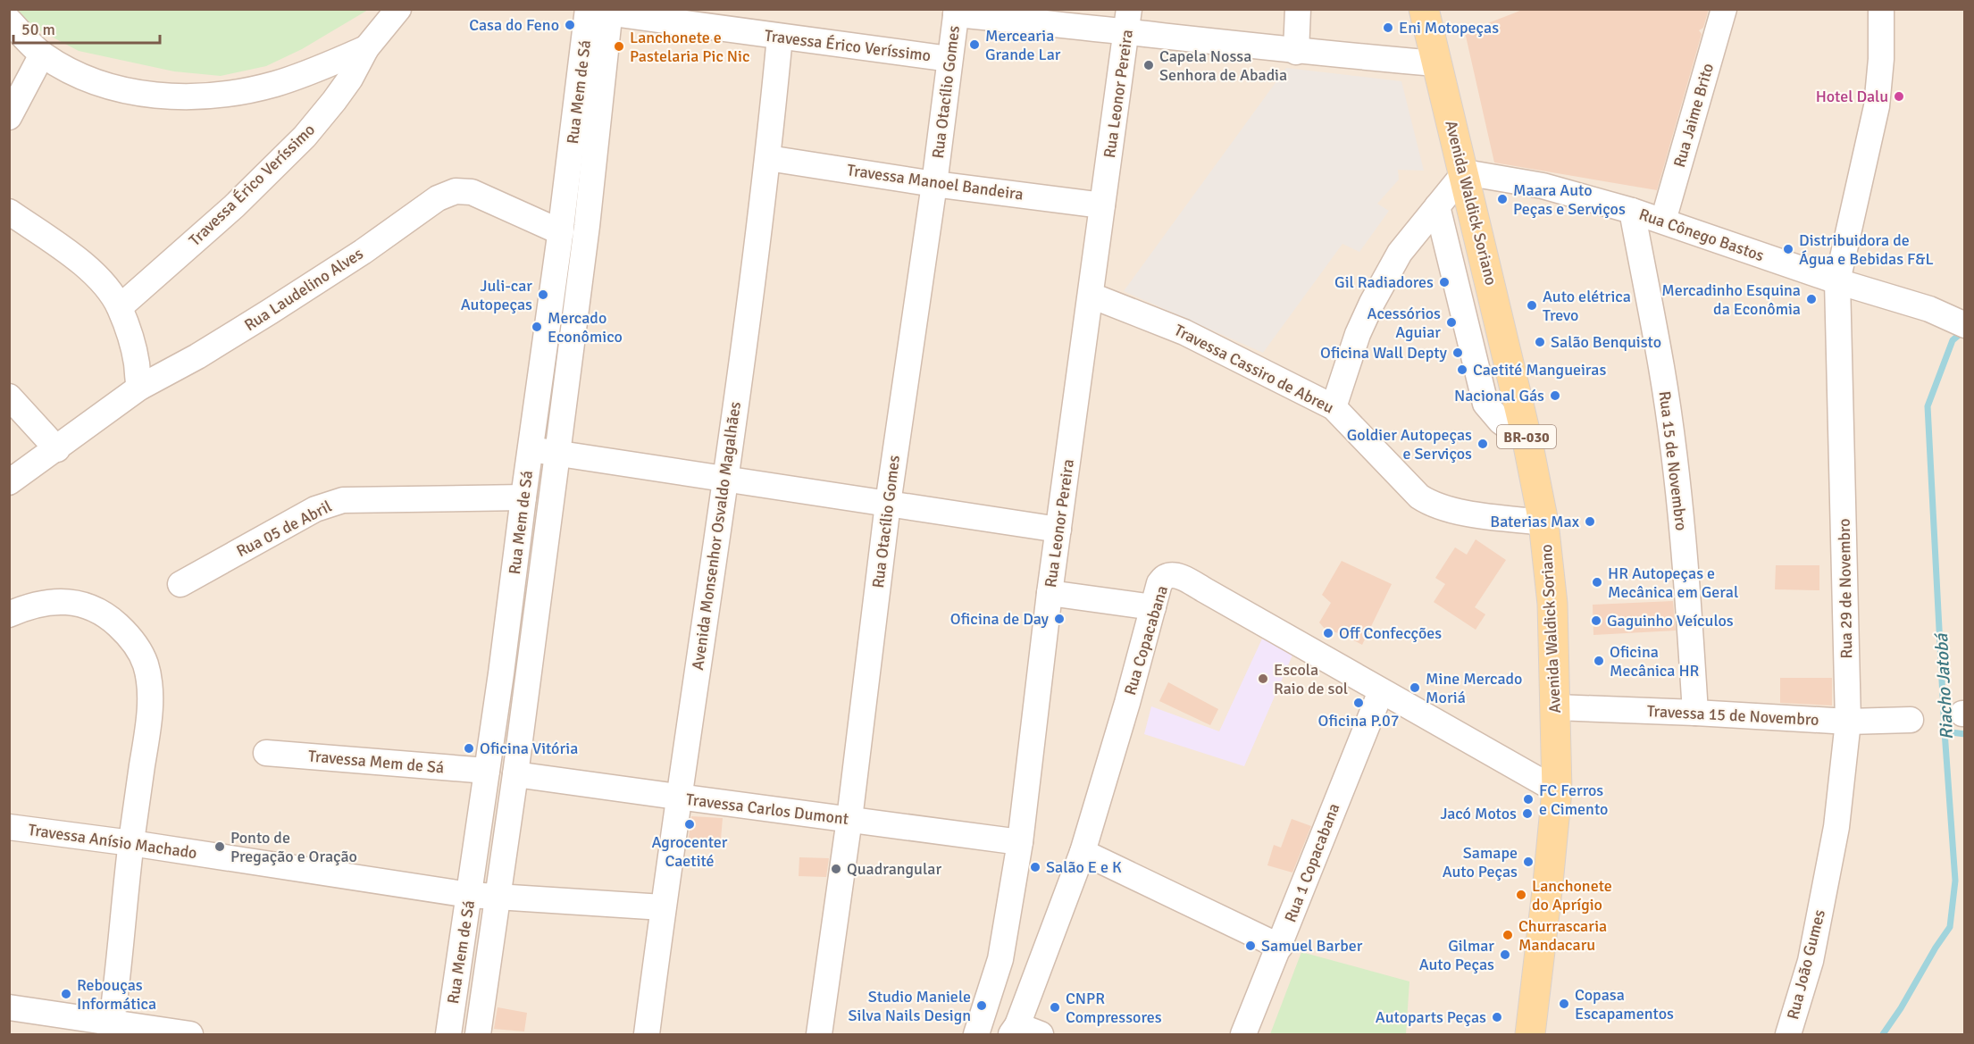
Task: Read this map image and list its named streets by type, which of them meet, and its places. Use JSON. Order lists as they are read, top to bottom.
{
  "streets": {
    "main road": ["Avenida Waldick Soriano", "BR-030"],
    "street": [
      "Travessa Érico Veríssimo",
      "Rua Mem de Sá",
      "Rua Otacílio Gomes",
      "Rua Leonor Pereira",
      "Rua Jaime Brito",
      "Travessa Manoel Bandeira",
      "Rua Cônego Bastos",
      "Rua Laudelino Alves",
      "Travessa Cassiro de Abreu",
      "Rua 15 de Novembro",
      "Rua 05 de Abril",
      "Avenida Monsenhor Osvaldo Magalhães",
      "Rua 29 de Novembro",
      "Rua Copacabana",
      "Travessa 15 de Novembro",
      "Travessa Mem de Sá",
      "Travessa Carlos Dumont",
      "Travessa Anísio Machado",
      "Rua 1 Copacabana",
      "Rua João Gumes"
    ]
  },
  "crossings": [
    ["Travessa Érico Veríssimo", "Rua Mem de Sá"],
    ["Travessa Érico Veríssimo", "Rua Otacílio Gomes"],
    ["Travessa Érico Veríssimo", "Avenida Monsenhor Osvaldo Magalhães"],
    ["Rua Mem de Sá", "Rua Laudelino Alves"],
    ["Rua Mem de Sá", "Rua 05 de Abril"],
    ["Rua Mem de Sá", "Travessa Mem de Sá"],
    ["Rua Mem de Sá", "Travessa Carlos Dumont"],
    ["Rua Mem de Sá", "Travessa Anísio Machado"],
    ["Rua Otacílio Gomes", "Travessa Manoel Bandeira"],
    ["Rua Otacílio Gomes", "Travessa Carlos Dumont"],
    ["Rua Leonor Pereira", "Travessa Manoel Bandeira"],
    ["Rua Leonor Pereira", "Travessa Cassiro de Abreu"],
    ["Rua Leonor Pereira", "Travessa Carlos Dumont"],
    ["Rua Jaime Brito", "Rua Cônego Bastos"],
    ["Travessa Manoel Bandeira", "Avenida Monsenhor Osvaldo Magalhães"],
    ["Avenida Waldick Soriano", "Rua Cônego Bastos"],
    ["Avenida Waldick Soriano", "Travessa Cassiro de Abreu"],
    ["Avenida Waldick Soriano", "Rua Copacabana"],
    ["Avenida Waldick Soriano", "Travessa 15 de Novembro"],
    ["Rua Cônego Bastos", "Rua 15 de Novembro"],
    ["Rua Cônego Bastos", "Rua 29 de Novembro"],
    ["Rua 15 de Novembro", "Travessa 15 de Novembro"],
    ["Avenida Monsenhor Osvaldo Magalhães", "Travessa Carlos Dumont"],
    ["Avenida Monsenhor Osvaldo Magalhães", "Travessa Anísio Machado"],
    ["Rua 29 de Novembro", "Travessa 15 de Novembro"],
    ["Rua 29 de Novembro", "Rua João Gumes"],
    ["Rua Copacabana", "Rua 1 Copacabana"]
  ],
  "water": ["Riacho Jatobá"],
  "places": [
    "Casa do Feno",
    "Eni Motopeças",
    "Mercearia Grande Lar",
    "Lanchonete e Pastelaria Pic Nic",
    "Capela Nossa Senhora de Abadia",
    "Hotel Dalu",
    "Maara Auto Peças e Serviços",
    "Distribuidora de Água e Bebidas F&L",
    "Gil Radiadores",
    "Juli-car Autopeças",
    "Mercadinho Esquina da Econômia",
    "Auto elétrica Trevo",
    "Acessórios Aguiar",
    "Mercado Econômico",
    "Salão Benquisto",
    "Oficina Wall Depty",
    "Caetité Mangueiras",
    "Nacional Gás",
    "Goldier Autopeças e Serviços",
    "Baterias Max",
    "HR Autopeças e Mecânica em Geral",
    "Oficina de Day",
    "Gaguinho Veículos",
    "Off Confecções",
    "Oficina Mecânica HR",
    "Escola Raio de sol",
    "Mine Mercado Moriá",
    "Oficina P.07",
    "Oficina Vitória",
    "FC Ferros e Cimento",
    "Jacó Motos",
    "Agrocenter Caetité",
    "Ponto de Pregação e Oração",
    "Samape Auto Peças",
    "Salão E e K",
    "Quadrangular",
    "Lanchonete do Aprígio",
    "Churrascaria Mandacaru",
    "Samuel Barber",
    "Gilmar Auto Peças",
    "Rebouças Informática",
    "Copasa Escapamentos",
    "Studio Maniele Silva Nails Design",
    "CNPR Compressores",
    "Autoparts Peças"
  ],
  "scale_bar": "50 m"
}
